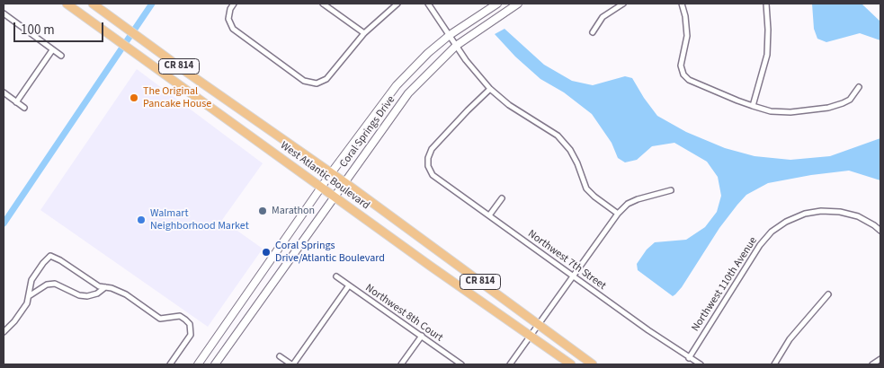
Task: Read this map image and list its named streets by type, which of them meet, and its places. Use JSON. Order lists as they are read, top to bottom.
{
  "streets": {
    "main road": ["CR 814", "Coral Springs Drive", "West Atlantic Boulevard"],
    "street": ["Northwest 7th Street", "Northwest 110th Avenue", "Northwest 8th Court"]
  },
  "crossings": [
    ["Coral Springs Drive", "West Atlantic Boulevard"],
    ["Northwest 7th Street", "Northwest 110th Avenue"]
  ],
  "places": [
    "The Original Pancake House",
    "Marathon",
    "Walmart Neighborhood Market",
    "Coral Springs Drive/Atlantic Boulevard"
  ],
  "scale_bar": "100 m"
}
